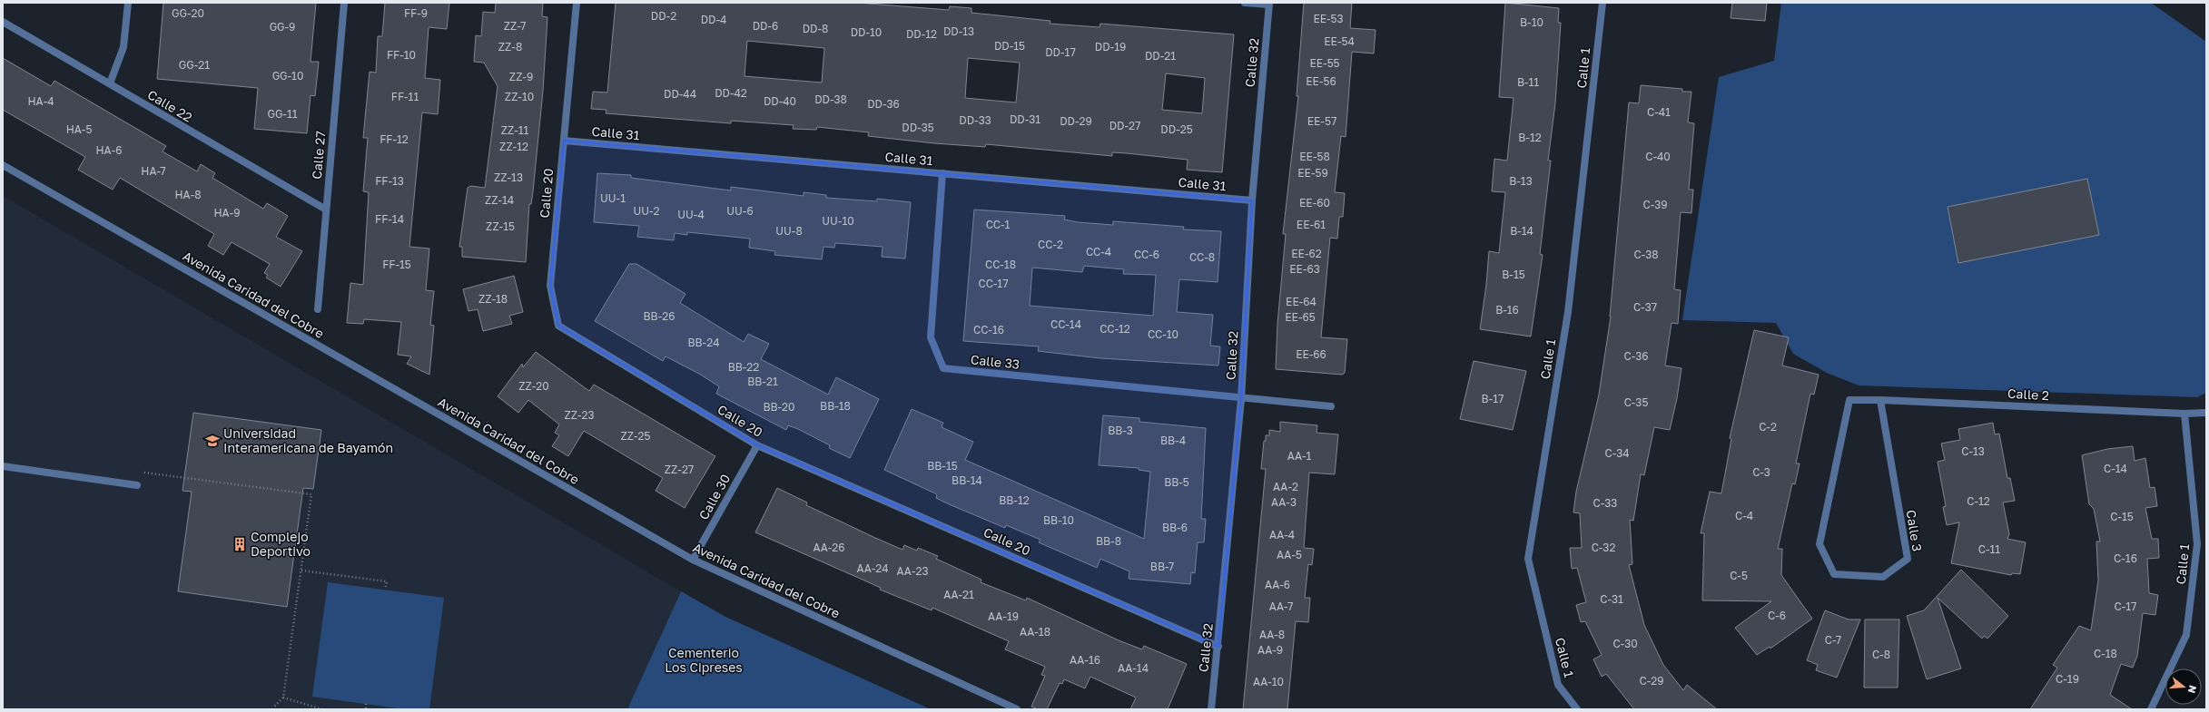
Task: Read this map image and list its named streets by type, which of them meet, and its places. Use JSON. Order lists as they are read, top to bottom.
{
  "streets": {
    "street": [
      "Calle 32",
      "Calle 1",
      "Calle 22",
      "Calle 31",
      "Calle 27",
      "Calle 20",
      "Avenida Caridad del Cobre",
      "Calle 33",
      "Calle 2",
      "Calle 30",
      "Calle 3"
    ]
  },
  "crossings": [
    ["Calle 32", "Calle 31"],
    ["Calle 32", "Calle 20"],
    ["Calle 32", "Calle 33"],
    ["Calle 1", "Calle 2"],
    ["Calle 22", "Calle 27"],
    ["Calle 31", "Calle 20"],
    ["Calle 31", "Calle 33"],
    ["Calle 20", "Calle 30"],
    ["Avenida Caridad del Cobre", "Calle 30"],
    ["Calle 2", "Calle 3"]
  ],
  "parks": ["Cementerio Los Cipreses"],
  "places": {
    "school or university": ["Universidad Interamericana de Bayamón"],
    "building": ["Complejo Deportivo"]
  },
  "house_numbers": [
    "GG-20",
    "FF-9",
    "DD-2",
    "EE-53",
    "DD-4",
    "B-10",
    "ZZ-7",
    "DD-6",
    "GG-9",
    "DD-8",
    "DD-13",
    "DD-10",
    "DD-12",
    "EE-54",
    "DD-15",
    "ZZ-8",
    "DD-19",
    "DD-17",
    "FF-10",
    "DD-21",
    "EE-55",
    "GG-21",
    "GG-10",
    "ZZ-9",
    "EE-56",
    "B-11",
    "DD-42",
    "DD-44",
    "FF-11",
    "ZZ-10",
    "DD-38",
    "HA-4",
    "DD-40",
    "DD-36",
    "C-41",
    "GG-11",
    "DD-31",
    "DD-33",
    "DD-29",
    "EE-57",
    "DD-27",
    "DD-35",
    "HA-5",
    "DD-25",
    "ZZ-11",
    "B-12",
    "FF-12",
    "ZZ-12",
    "HA-6",
    "EE-58",
    "C-40",
    "HA-7",
    "EE-59",
    "ZZ-13",
    "FF-13",
    "B-13",
    "HA-8",
    "UU-1",
    "ZZ-14",
    "EE-60",
    "C-39",
    "UU-2",
    "UU-6",
    "HA-9",
    "UU-4",
    "FF-14",
    "UU-10",
    "CC-1",
    "EE-61",
    "ZZ-15",
    "UU-8",
    "B-14",
    "CC-2",
    "CC-4",
    "EE-62",
    "CC-6",
    "C-38",
    "CC-8",
    "FF-15",
    "CC-18",
    "EE-63",
    "B-15",
    "CC-17",
    "ZZ-18",
    "EE-64",
    "C-37",
    "B-16",
    "BB-26",
    "EE-65",
    "CC-14",
    "CC-12",
    "CC-16",
    "CC-10",
    "BB-24",
    "EE-66",
    "C-36",
    "BB-22",
    "BB-21",
    "ZZ-20",
    "B-17",
    "C-35",
    "BB-18",
    "BB-20",
    "ZZ-23",
    "C-2",
    "BB-3",
    "ZZ-25",
    "BB-4",
    "C-13",
    "C-34",
    "AA-1",
    "BB-15",
    "C-14",
    "ZZ-27",
    "C-3",
    "BB-14",
    "BB-5",
    "AA-2",
    "BB-12",
    "C-12",
    "AA-3",
    "C-33",
    "C-4",
    "C-15",
    "BB-10",
    "BB-6",
    "AA-4",
    "BB-8",
    "AA-26",
    "C-32",
    "C-11",
    "AA-5",
    "C-16",
    "BB-7",
    "AA-24",
    "AA-23",
    "C-5",
    "AA-6",
    "AA-21",
    "C-31",
    "AA-7",
    "C-17",
    "C-6",
    "AA-19",
    "AA-18",
    "AA-8",
    "C-7",
    "C-30",
    "AA-9",
    "C-18",
    "C-8",
    "AA-16",
    "AA-14",
    "C-19",
    "C-29",
    "AA-10"
  ],
  "north": "right"
}
